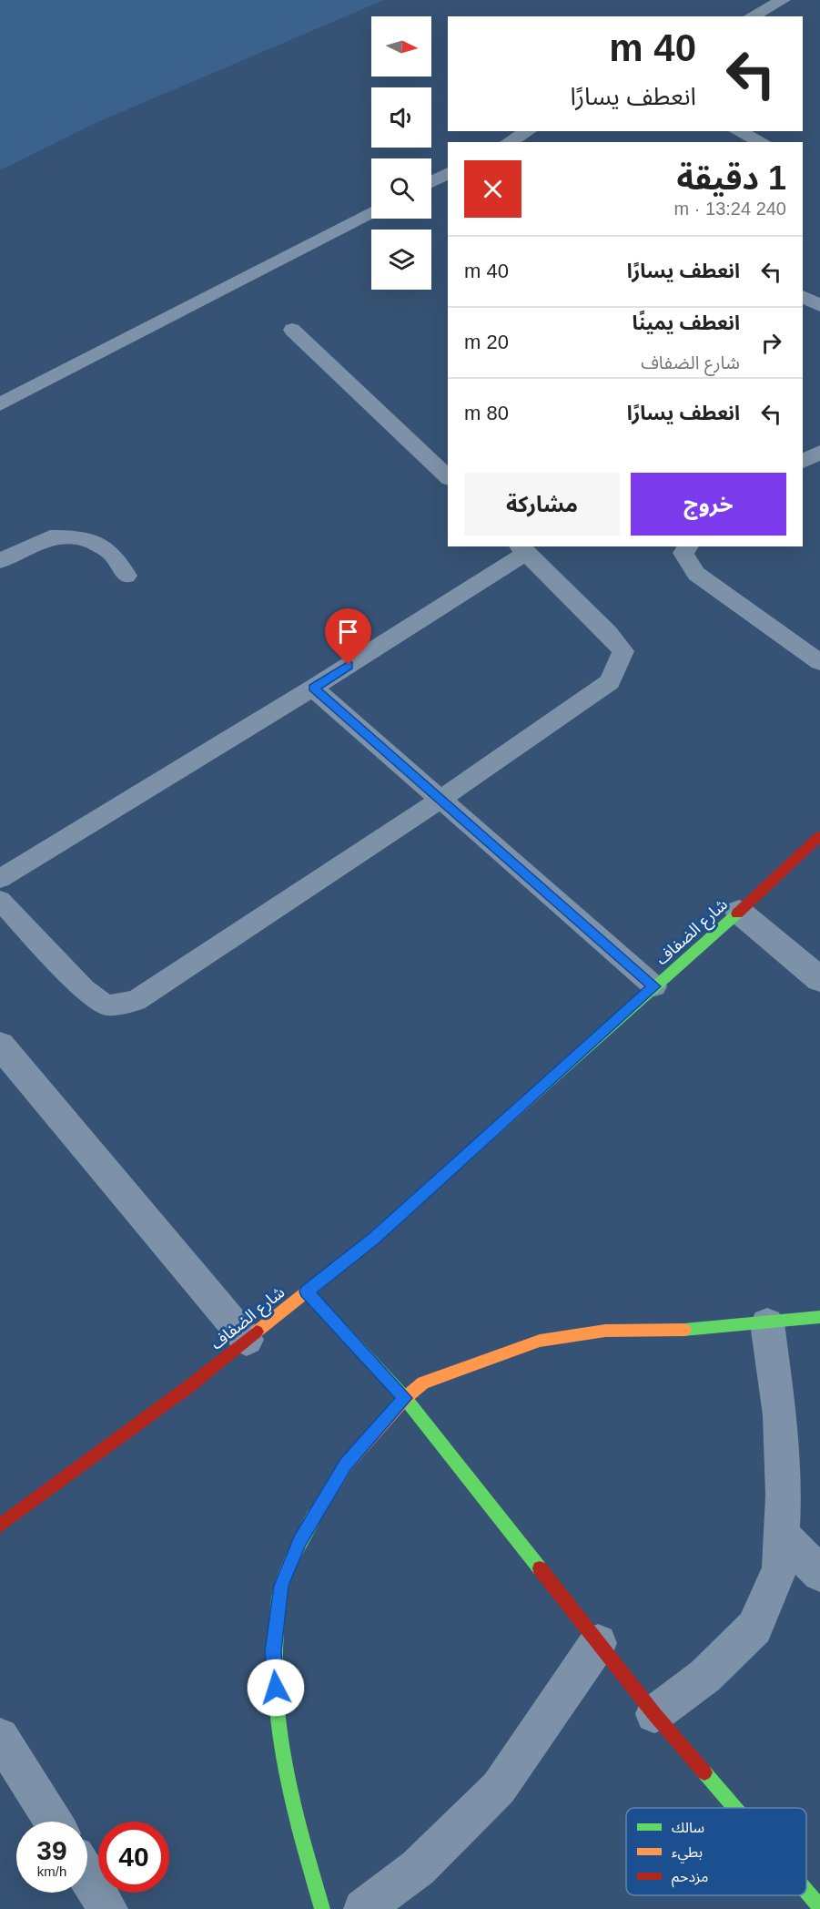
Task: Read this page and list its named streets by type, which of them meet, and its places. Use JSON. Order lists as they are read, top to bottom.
{
  "streets": {
    "street": ["شارع الضفاف"]
  },
  "legend": ["سالك", "بطيء", "مزدحم"],
  "north": "right",
  "page": {
    "turn": ["40 m", "انعطف يسارًا"],
    "heading": ["1 دقيقة", "240 m · 13:24"],
    "list": [
      {
        "name": "انعطف يسارًا",
        "value": "40 m"
      },
      {
        "name": "انعطف يمينًا",
        "note": "شارع الضفاف",
        "value": "20 m"
      },
      {
        "name": "انعطف يسارًا",
        "value": "80 m"
      }
    ],
    "buttons": ["خروج", "مشاركة"],
    "speed": "39 km/h",
    "limit": "40"
  }
}
